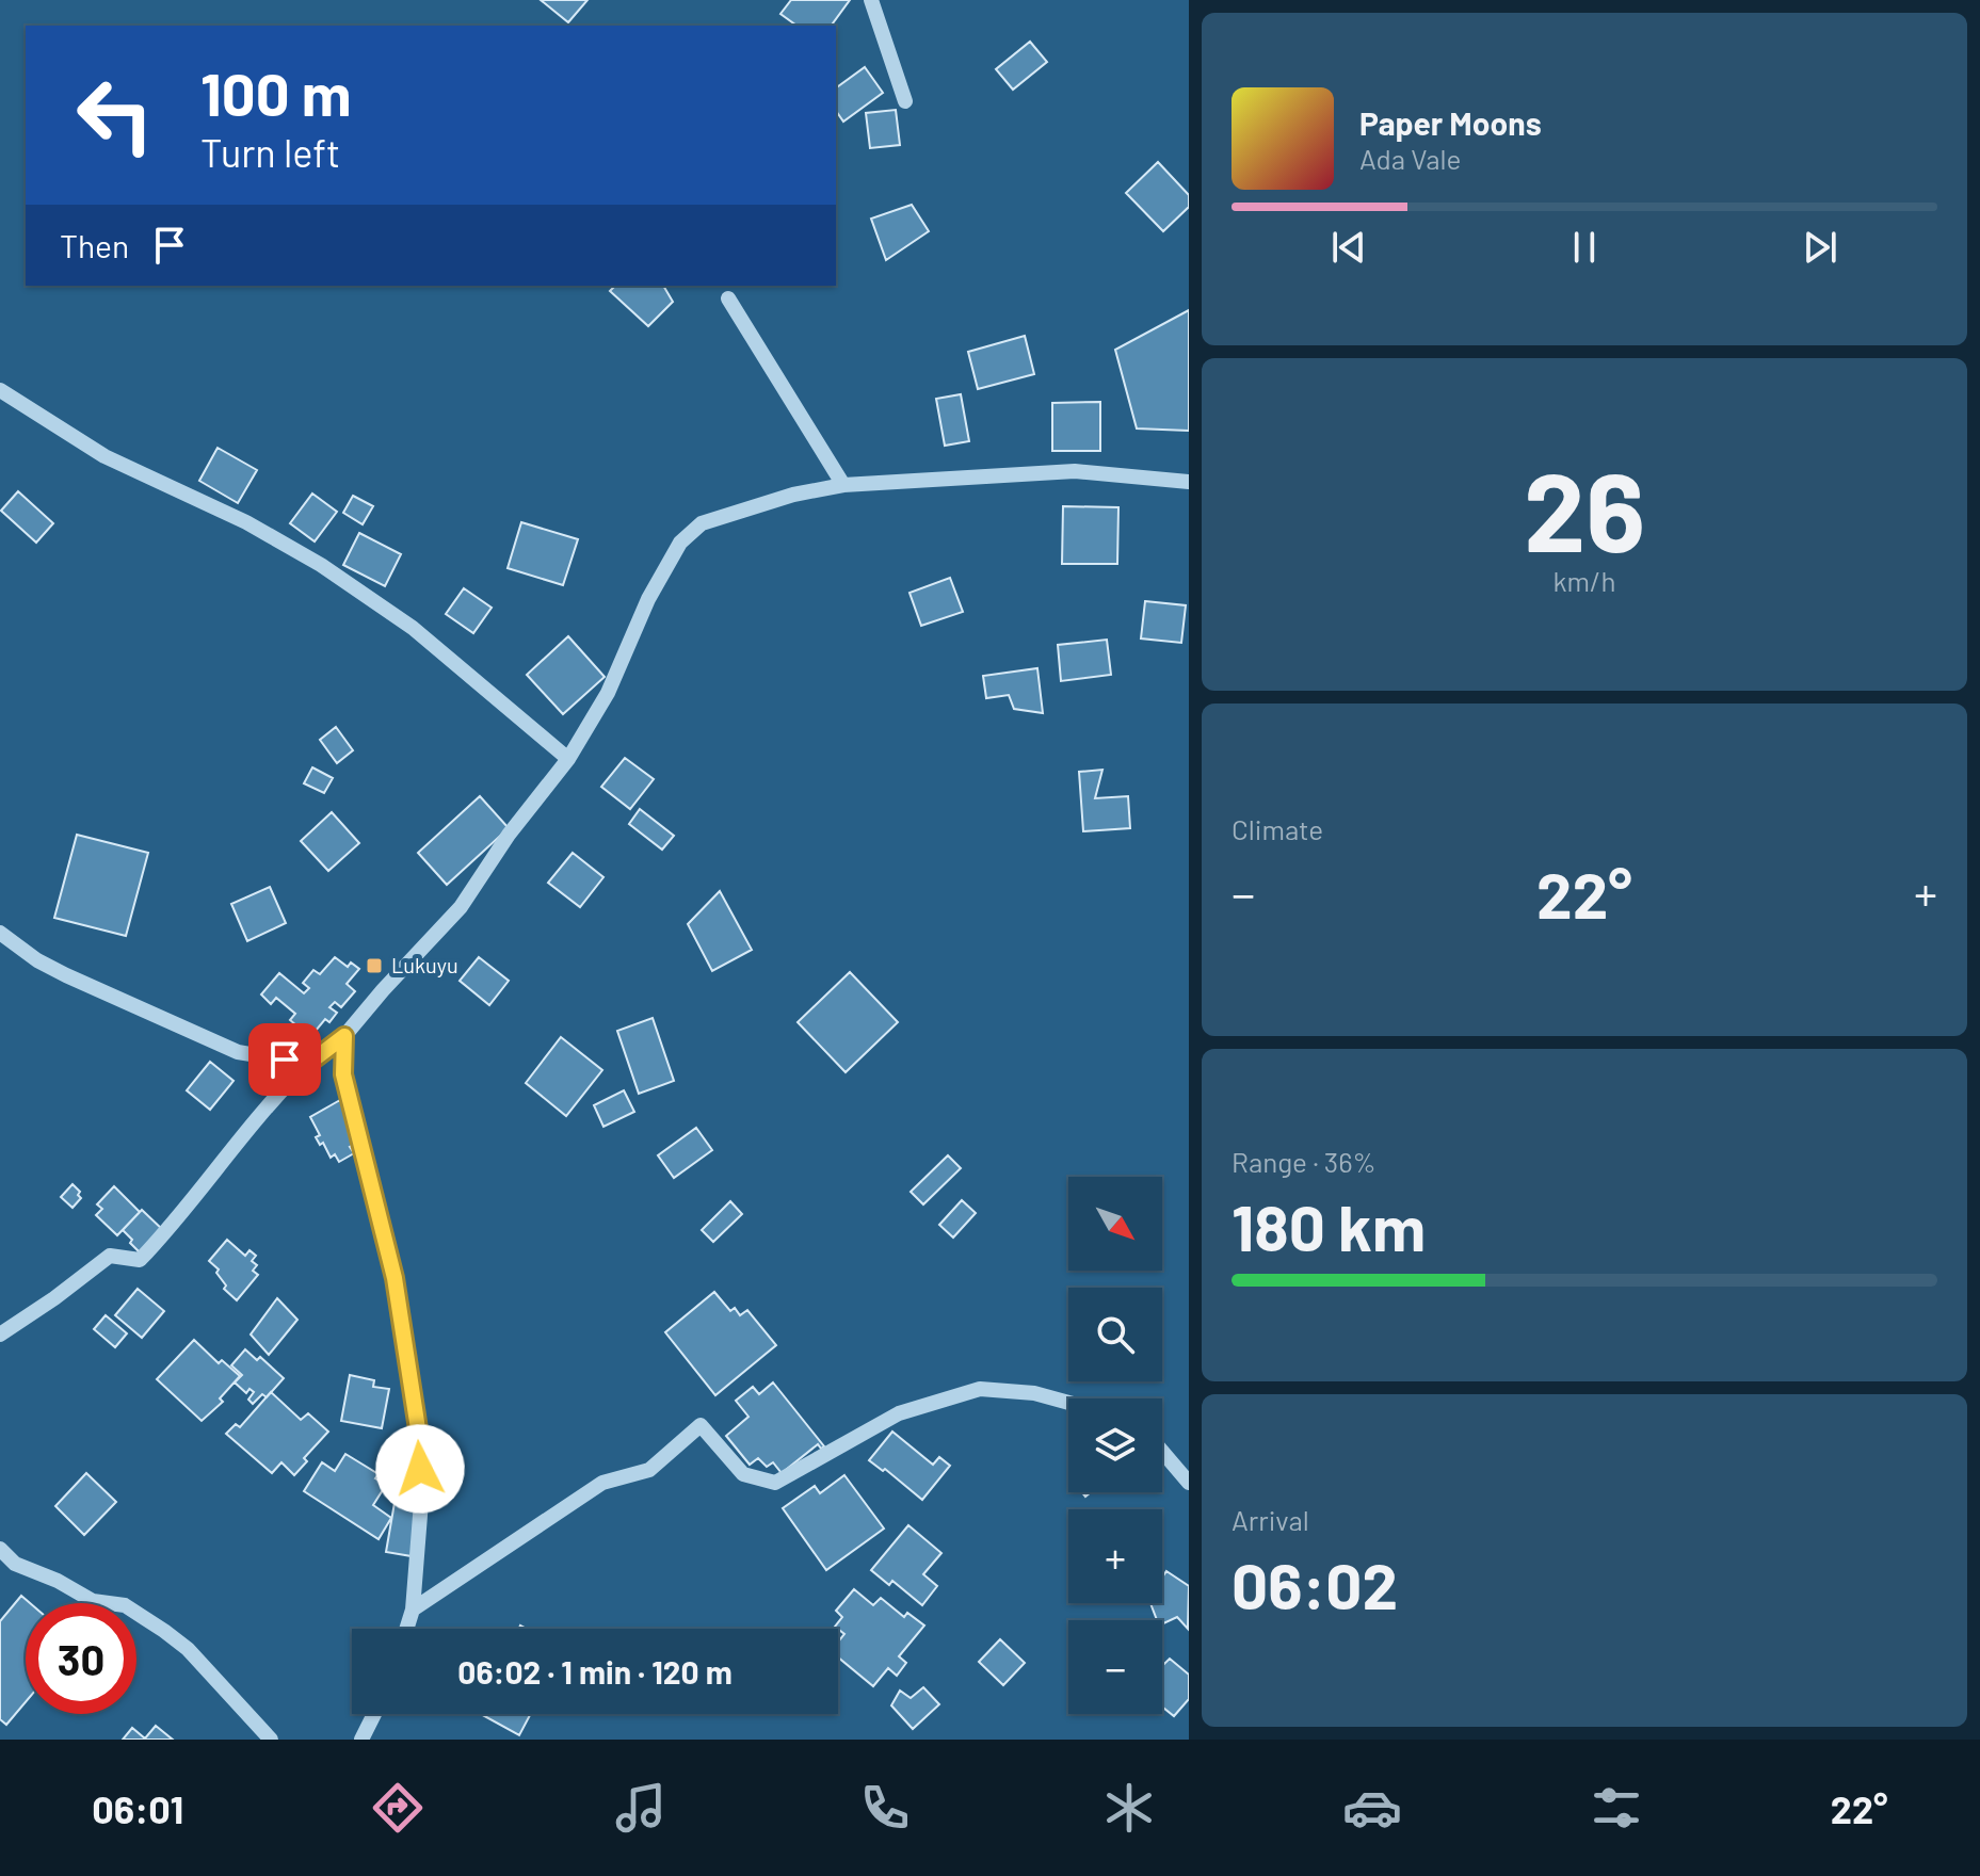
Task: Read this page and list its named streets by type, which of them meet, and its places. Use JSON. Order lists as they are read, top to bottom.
{
  "places": {
    "transit": ["Lukuyu"]
  },
  "north": "bottom right",
  "page": {
    "turn": ["100 m", "Turn left"],
    "song": ["Paper Moons", "Ada Vale"],
    "then": "Then",
    "tile": [
      ["26", "km/h"],
      "Climate",
      ["Range · 36%", "180 km"],
      ["Arrival", "06:02"]
    ],
    "heat": ["−", "22°", "+"],
    "map_buttons": ["+", "−"],
    "limit": "30",
    "trip": "06:02 · 1 min · 120 m",
    "tabs": ["06:01", "22°"]
  }
}
